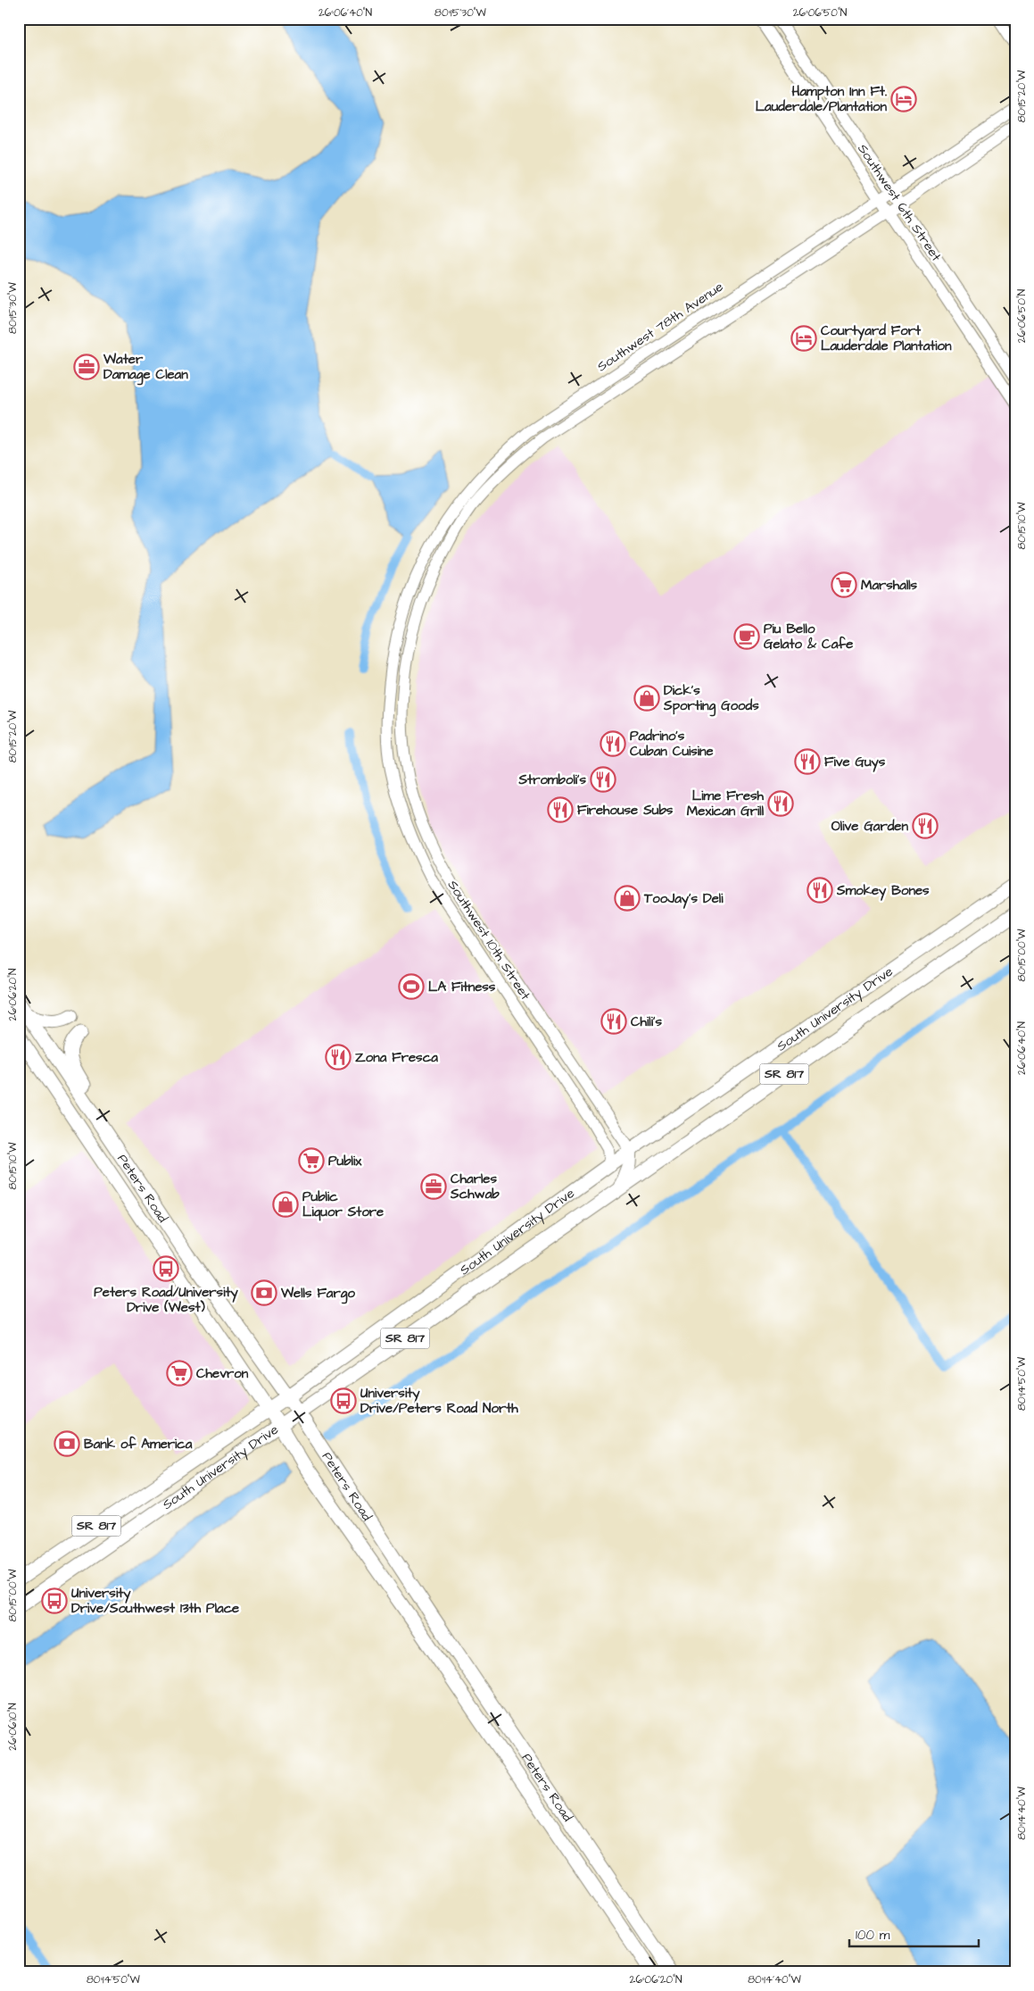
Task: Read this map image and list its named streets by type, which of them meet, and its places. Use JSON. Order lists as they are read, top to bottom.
{
  "streets": {
    "main road": ["South University Drive", "SR 817", "Peters Road"],
    "street": ["Southwest 6th Street", "Southwest 78th Avenue", "Southwest 10th Street"]
  },
  "crossings": [
    ["Southwest 6th Street", "Southwest 78th Avenue"],
    ["Southwest 78th Avenue", "Southwest 10th Street"],
    ["Southwest 10th Street", "South University Drive"],
    ["South University Drive", "Peters Road"]
  ],
  "places": {
    "hotel": ["Hampton Inn Ft. Lauderdale/Plantation", "Courtyard Fort Lauderdale Plantation"],
    "office": ["Water Damage Clean", "Charles Schwab"],
    "supermarket": ["Marshalls", "Publix", "Chevron"],
    "cafe": ["Piu Bello Gelato & Cafe"],
    "shop": ["Dick's Sporting Goods", "TooJay's Deli", "Public Liquor Store"],
    "restaurant": [
      "Padrino's Cuban Cuisine",
      "Five Guys",
      "Stromboli's",
      "Lime Fresh Mexican Grill",
      "Firehouse Subs",
      "Olive Garden",
      "Smokey Bones",
      "Chili's",
      "Zona Fresca"
    ],
    "sports": ["LA Fitness"],
    "bus stop": ["Peters Road/University Drive (West)", "University Drive/Peters Road North", "University Drive/Southwest 13th Place"],
    "bank": ["Wells Fargo", "Bank of America"]
  },
  "scale_bar": "100 m",
  "coordinates": [
    "26°06'40\"N",
    "80°15'30\"W",
    "26°06'50\"N",
    "80°15'20\"W",
    "80°15'10\"W",
    "80°15'00\"W",
    "26°06'20\"N",
    "80°14'50\"W",
    "26°06'10\"N",
    "80°14'40\"W"
  ]
}
